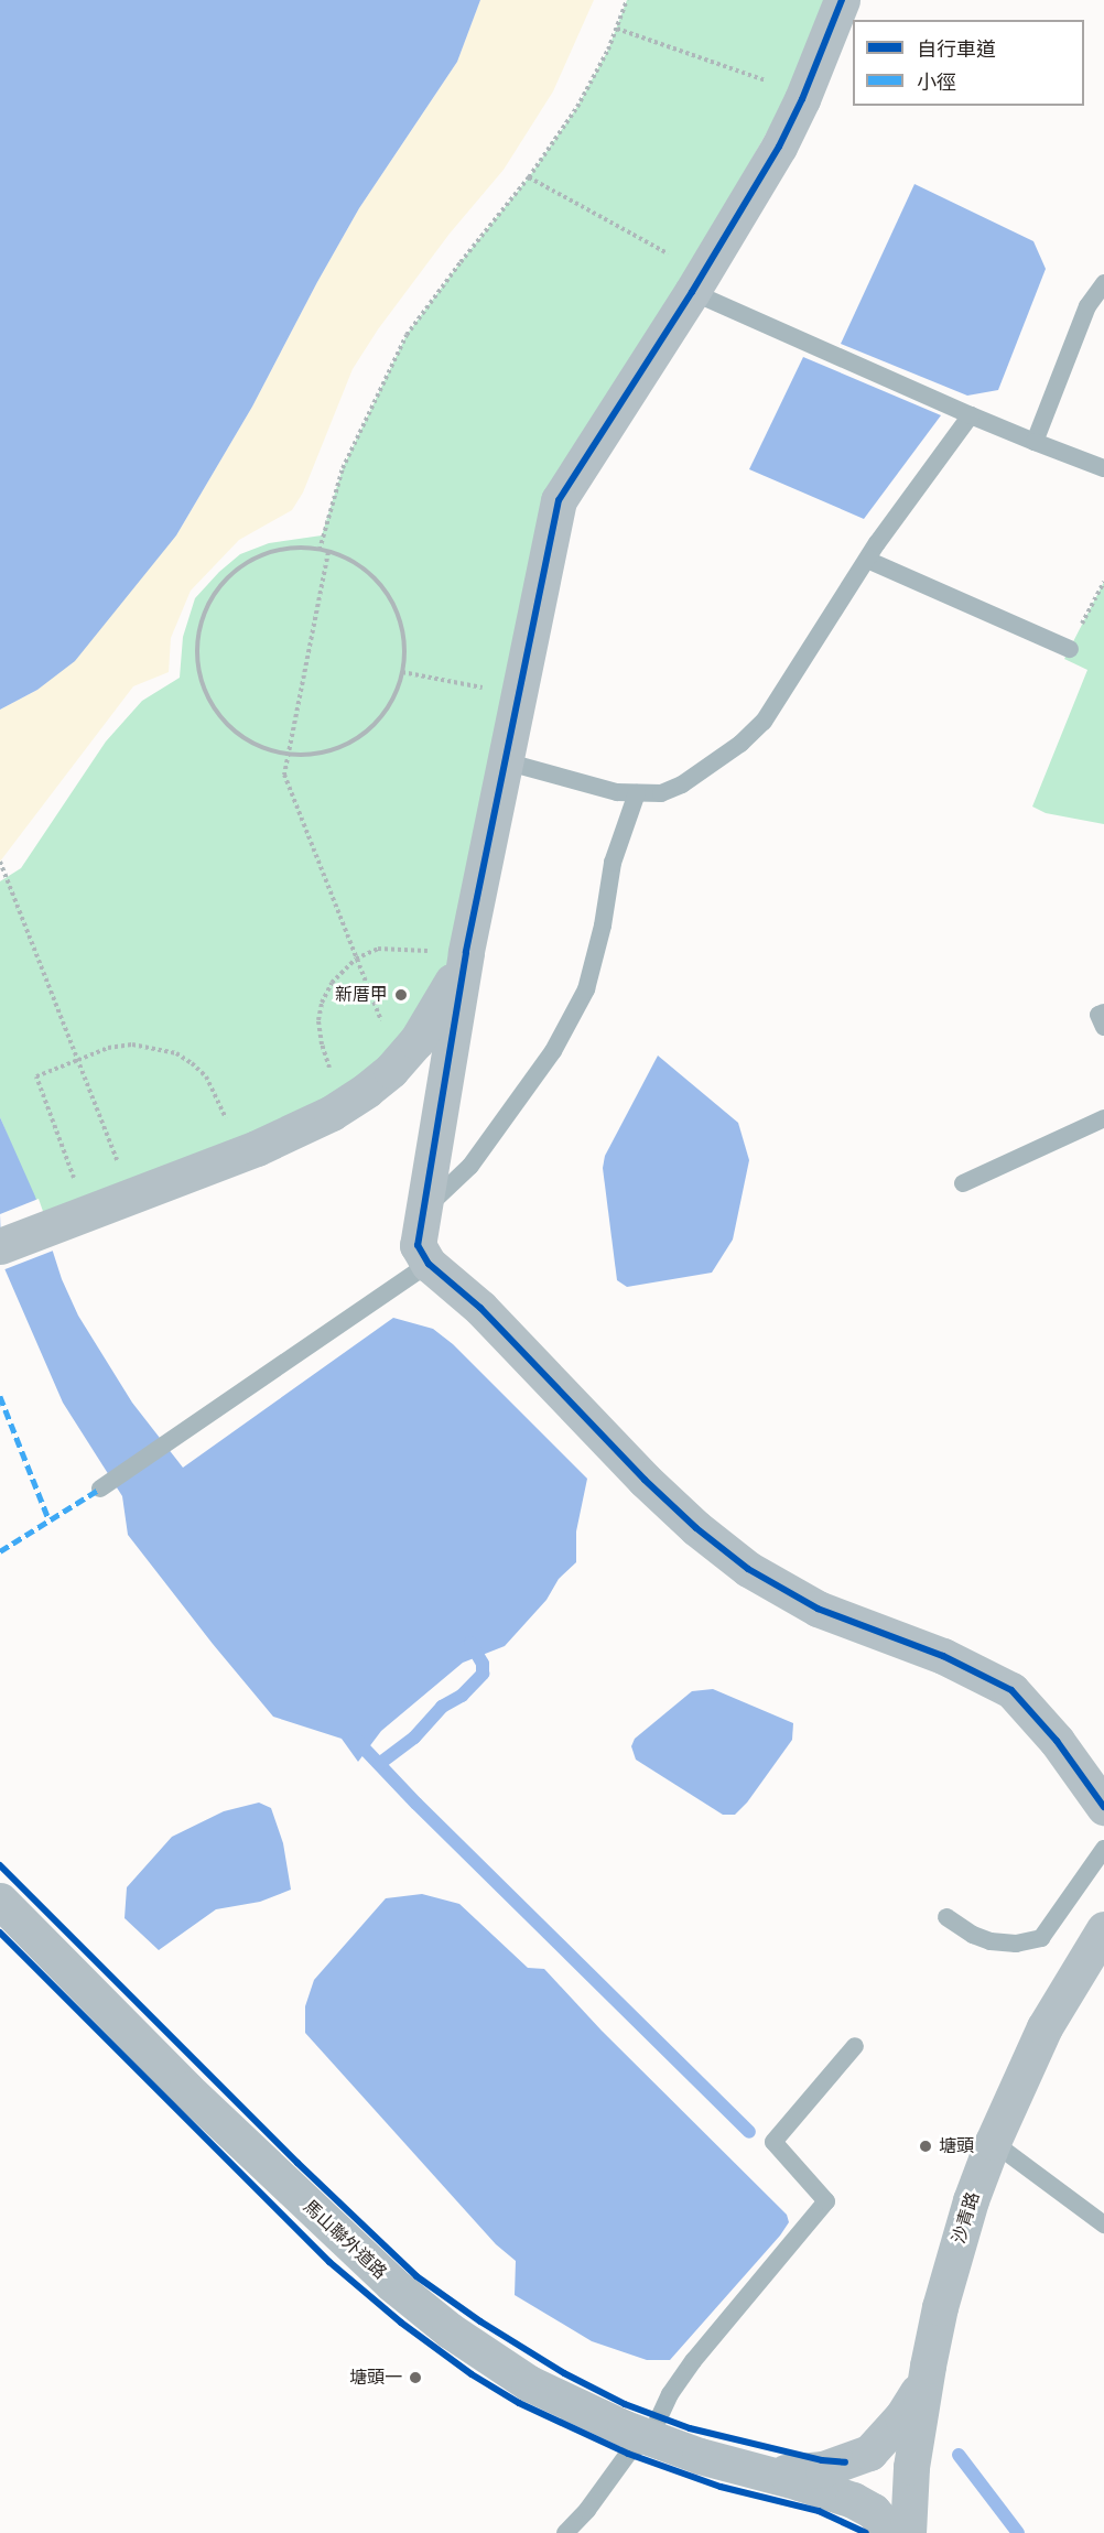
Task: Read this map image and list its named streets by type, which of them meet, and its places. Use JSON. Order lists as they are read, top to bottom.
{
  "streets": {
    "street": ["沙青路", "馬山聯外道路"]
  },
  "places": ["新厝甲", "塘頭", "塘頭一"],
  "legend": ["自行車道", "小徑"]
}
